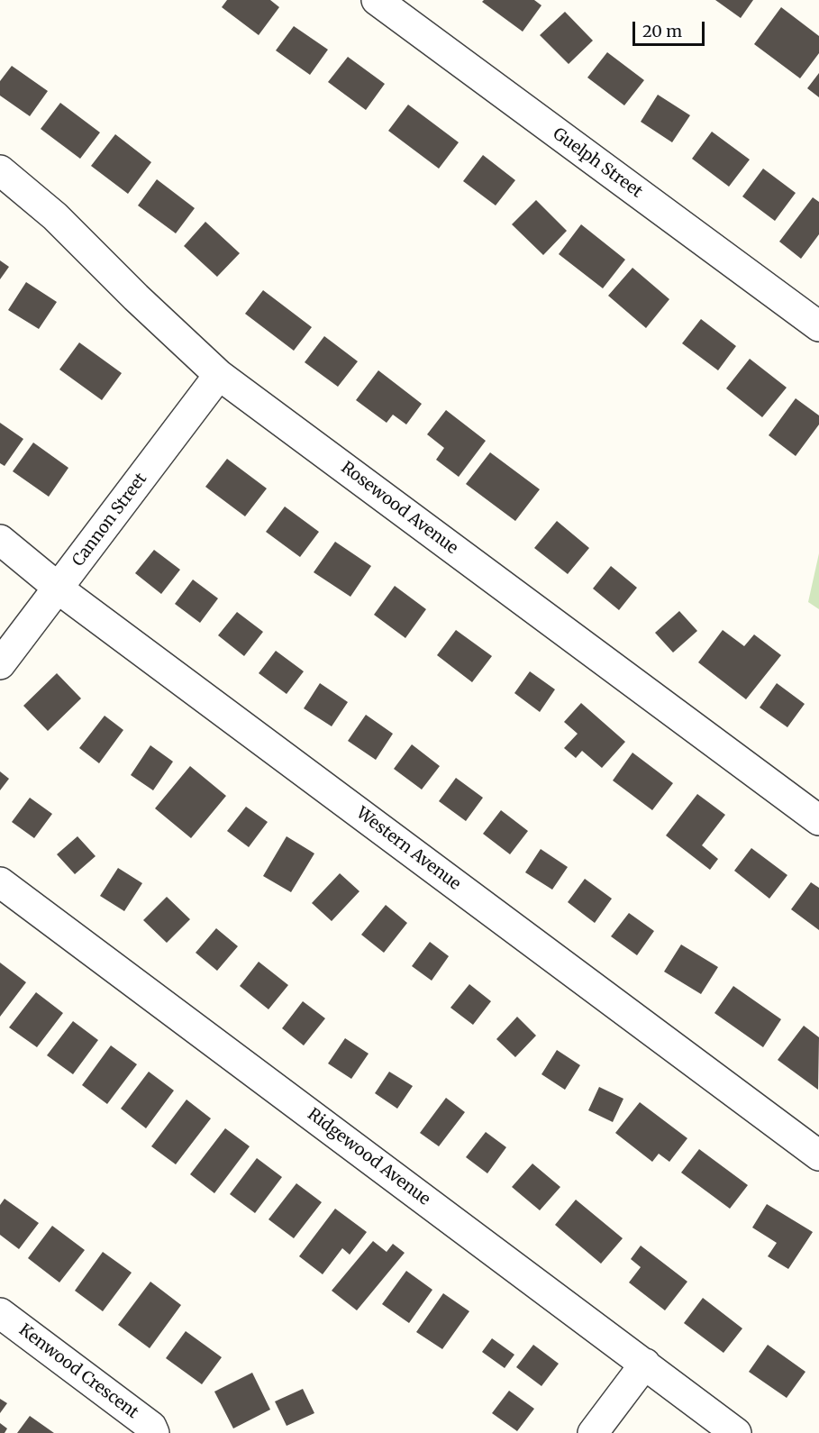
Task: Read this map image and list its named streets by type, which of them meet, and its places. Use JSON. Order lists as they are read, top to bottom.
{
  "streets": {
    "street": [
      "Guelph Street",
      "Rosewood Avenue",
      "Cannon Street",
      "Western Avenue",
      "Ridgewood Avenue",
      "Kenwood Crescent"
    ]
  },
  "crossings": [
    ["Rosewood Avenue", "Cannon Street"],
    ["Cannon Street", "Western Avenue"]
  ],
  "scale_bar": "20 m"
}
